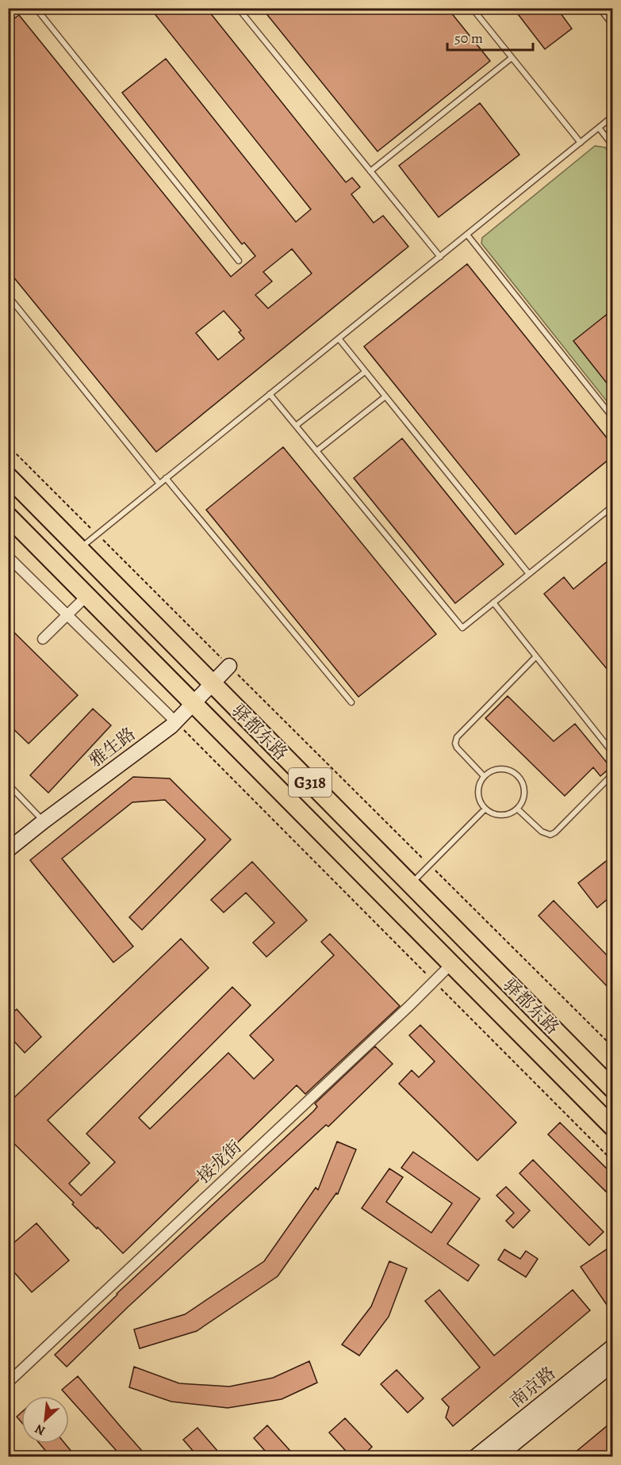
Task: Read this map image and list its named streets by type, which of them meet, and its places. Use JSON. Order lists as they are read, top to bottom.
{
  "streets": {
    "highway": ["驿都东路", "G318"],
    "street": ["雅生路", "接龙街", "南京路"]
  },
  "crossings": [
    ["驿都东路", "雅生路"],
    ["驿都东路", "接龙街"]
  ],
  "scale_bar": "50 m",
  "north": "bottom left"
}
